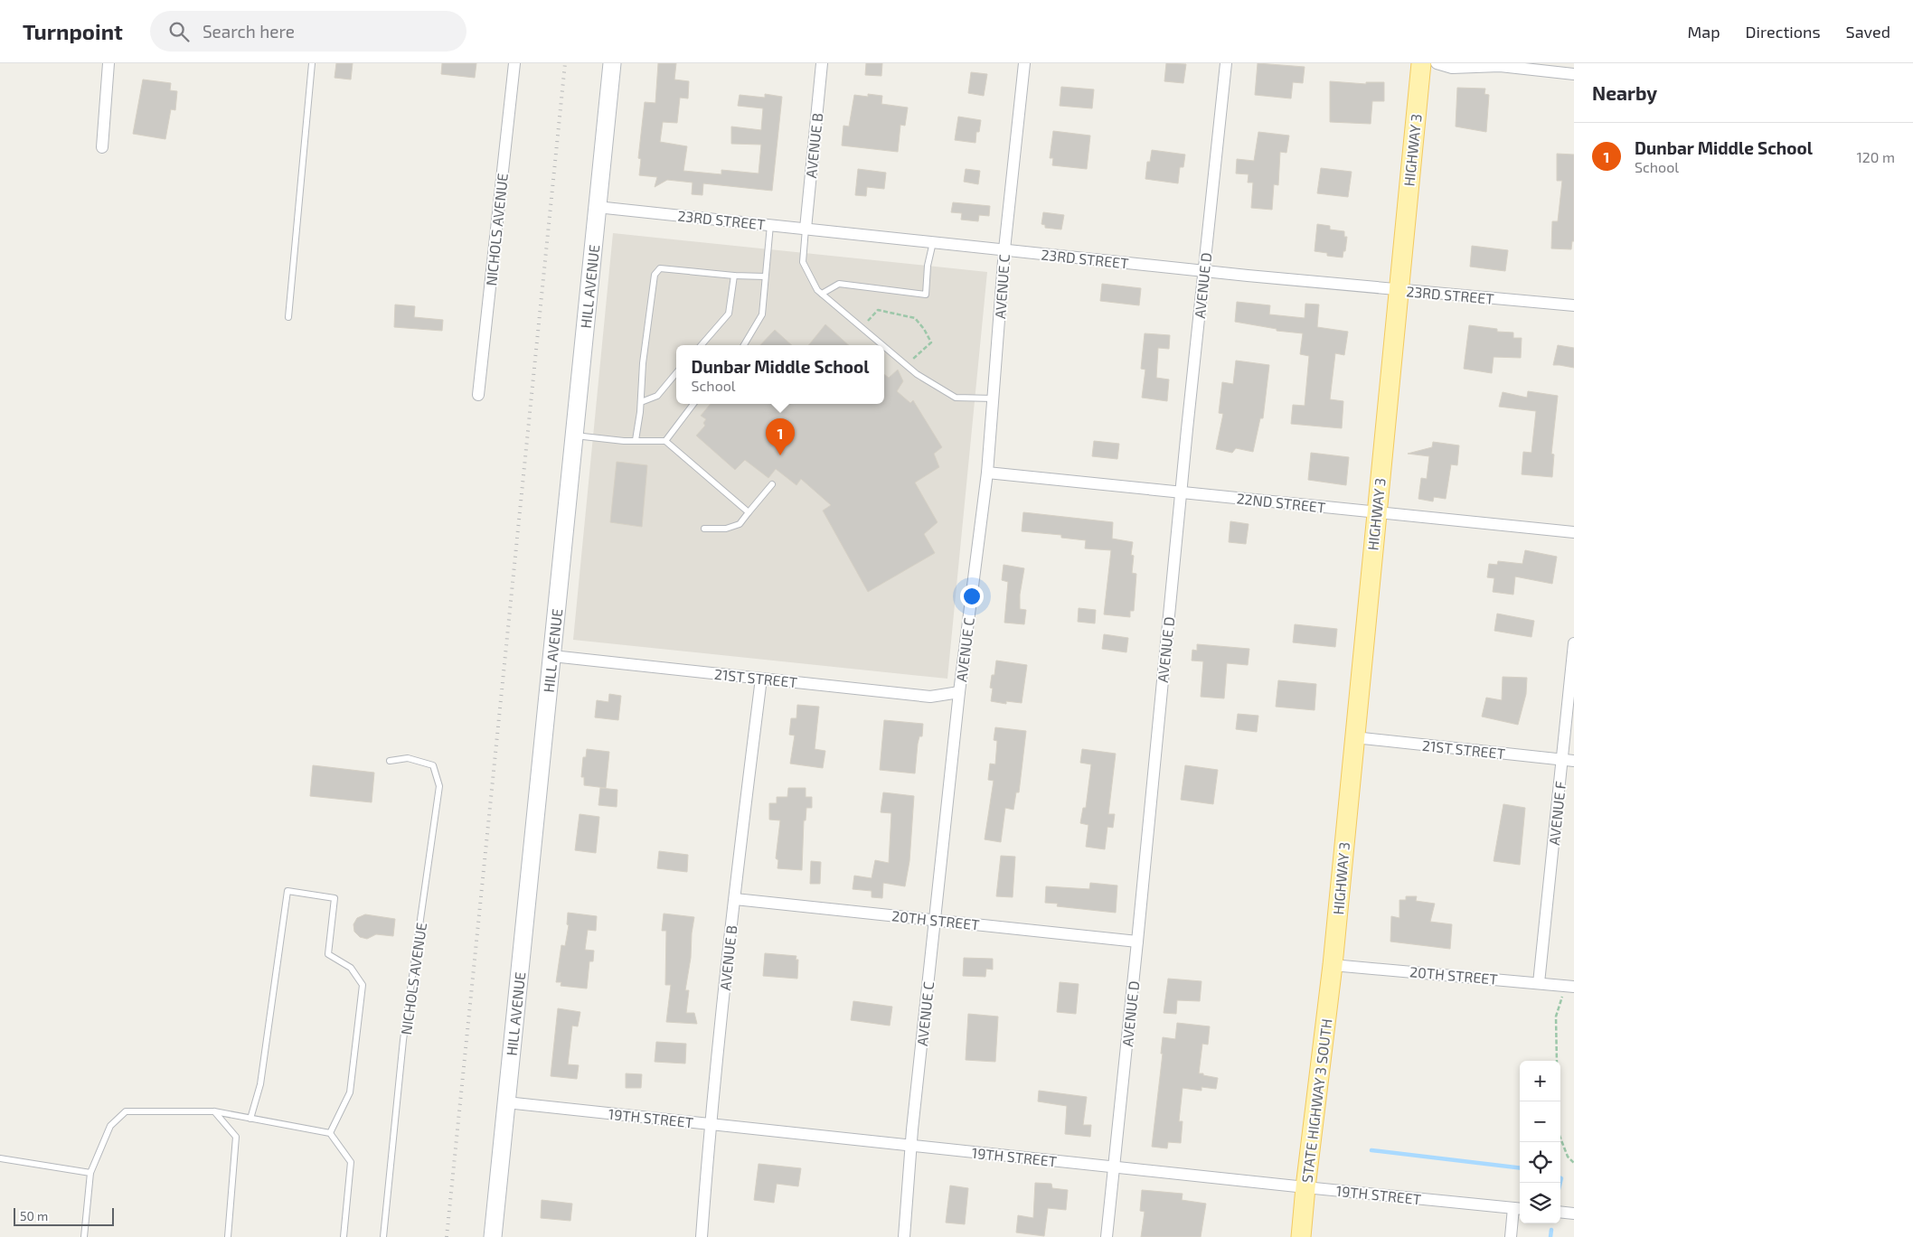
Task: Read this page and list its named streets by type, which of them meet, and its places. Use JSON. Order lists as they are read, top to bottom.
{
  "streets": {
    "main road": ["HIGHWAY 3", "STATE HIGHWAY 3 SOUTH"],
    "street": [
      "AVENUE B",
      "23RD STREET",
      "NICHOLS AVENUE",
      "AVENUE D",
      "HILL AVENUE",
      "AVENUE C",
      "22ND STREET",
      "21ST STREET",
      "AVENUE F",
      "20TH STREET",
      "19TH STREET"
    ]
  },
  "crossings": [
    ["AVENUE B", "23RD STREET"],
    ["AVENUE B", "21ST STREET"],
    ["AVENUE B", "20TH STREET"],
    ["AVENUE B", "19TH STREET"],
    ["HIGHWAY 3", "23RD STREET"],
    ["HIGHWAY 3", "22ND STREET"],
    ["HIGHWAY 3", "21ST STREET"],
    ["HIGHWAY 3", "20TH STREET"],
    ["HIGHWAY 3", "STATE HIGHWAY 3 SOUTH"],
    ["23RD STREET", "AVENUE D"],
    ["23RD STREET", "HILL AVENUE"],
    ["23RD STREET", "AVENUE C"],
    ["AVENUE D", "22ND STREET"],
    ["AVENUE D", "20TH STREET"],
    ["AVENUE D", "19TH STREET"],
    ["HILL AVENUE", "21ST STREET"],
    ["HILL AVENUE", "19TH STREET"],
    ["AVENUE C", "22ND STREET"],
    ["AVENUE C", "21ST STREET"],
    ["AVENUE C", "20TH STREET"],
    ["AVENUE C", "19TH STREET"],
    ["21ST STREET", "AVENUE F"],
    ["AVENUE F", "20TH STREET"],
    ["20TH STREET", "STATE HIGHWAY 3 SOUTH"],
    ["STATE HIGHWAY 3 SOUTH", "19TH STREET"]
  ],
  "scale_bar": "50 m",
  "page": {
    "header": "Turnpoint",
    "search": "Search here",
    "nav": ["Map", "Directions", "Saved"],
    "heading": "Nearby",
    "list": [
      {
        "mark": "1",
        "name": "Dunbar Middle School",
        "note": "School",
        "value": "120 m"
      }
    ],
    "popup": ["Dunbar Middle School", "School"],
    "pins": "1",
    "map_buttons": ["+", "−"],
    "scale": "50 m"
  }
}
